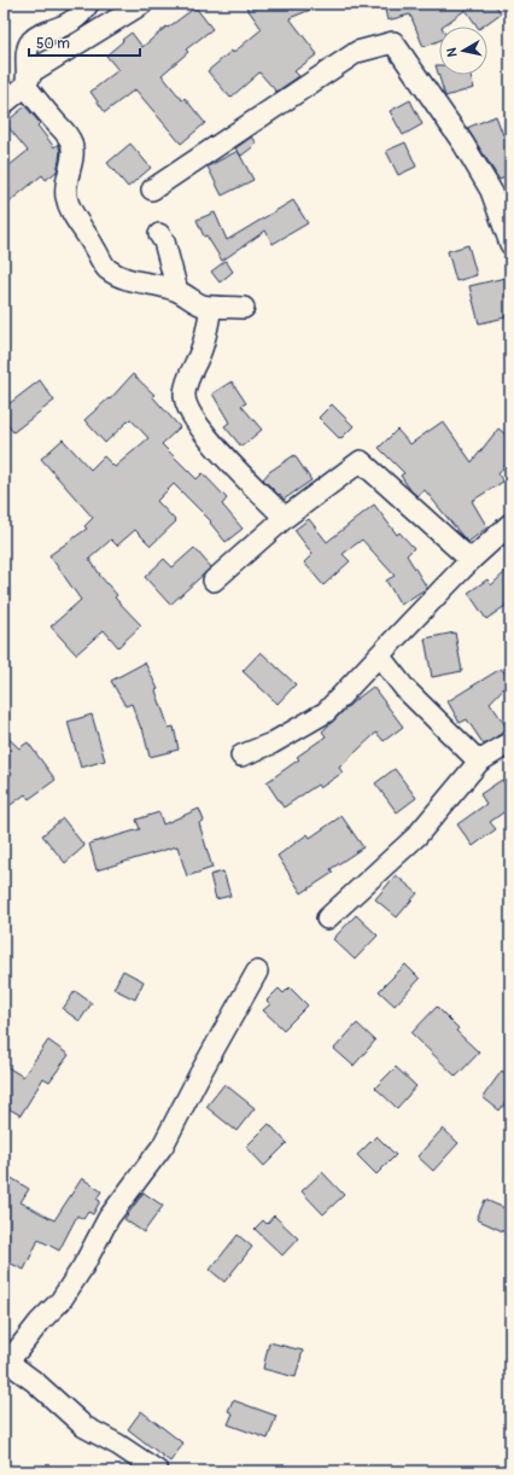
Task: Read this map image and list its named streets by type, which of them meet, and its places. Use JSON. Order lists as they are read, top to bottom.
{
  "scale_bar": "50 m",
  "north": "left"
}
